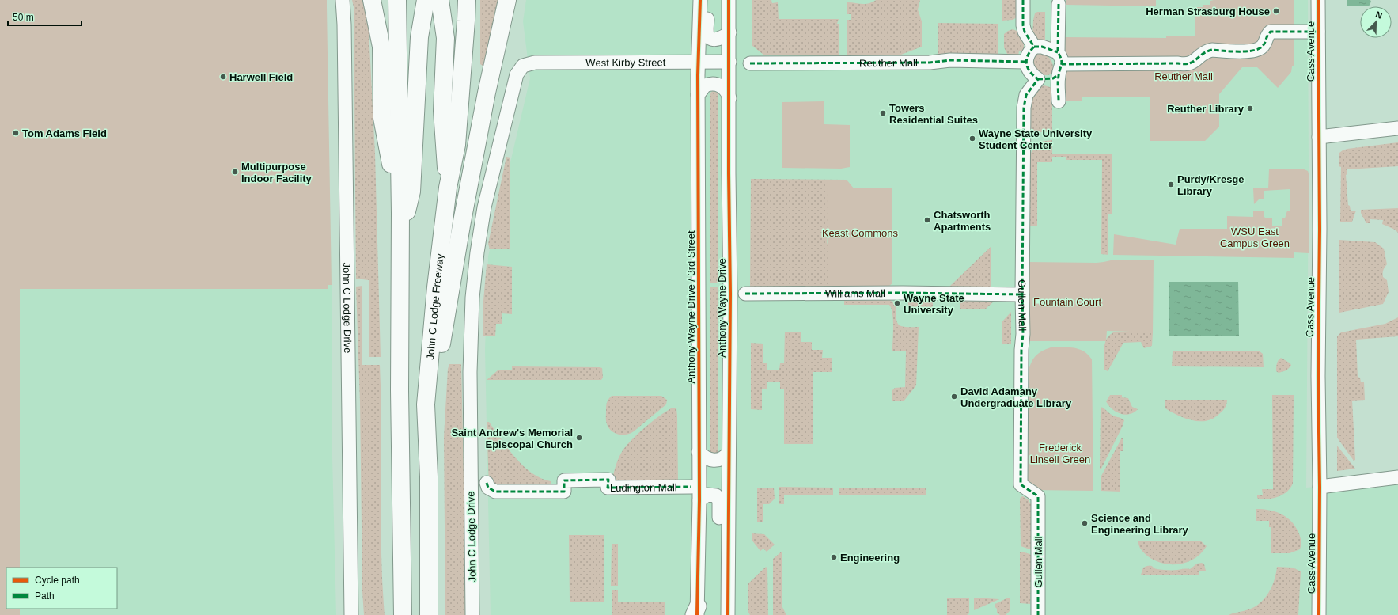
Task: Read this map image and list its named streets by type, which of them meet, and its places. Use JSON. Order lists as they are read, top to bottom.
{
  "streets": {
    "highway": ["John C Lodge Freeway"],
    "street": [
      "Cass Avenue",
      "West Kirby Street",
      "Reuther Mall",
      "Williams Mall",
      "Gullen Mall",
      "John C Lodge Drive",
      "Anthony Wayne Drive / 3rd Street",
      "Anthony Wayne Drive",
      "Ludington Mall"
    ]
  },
  "crossings": [
    ["West Kirby Street", "John C Lodge Drive"],
    ["West Kirby Street", "Anthony Wayne Drive / 3rd Street"],
    ["West Kirby Street", "Anthony Wayne Drive"],
    ["Reuther Mall", "Gullen Mall"],
    ["Williams Mall", "Gullen Mall"]
  ],
  "parks": [
    "Reuther Mall",
    "WSU East Campus Green",
    "Keast Commons",
    "Fountain Court",
    "Frederick Linsell Green"
  ],
  "places": [
    "Herman Strasburg House",
    "Harwell Field",
    "Reuther Library",
    "Towers Residential Suites",
    "Tom Adams Field",
    "Wayne State University Student Center",
    "Multipurpose Indoor Facility",
    "Purdy/Kresge Library",
    "Chatsworth Apartments",
    "Wayne State University",
    "David Adamany Undergraduate Library",
    "Saint Andrew's Memorial Episcopal Church",
    "Science and Engineering Library",
    "Engineering"
  ],
  "legend": ["Cycle path", "Path"],
  "scale_bar": "50 m",
  "north": "top right"
}
